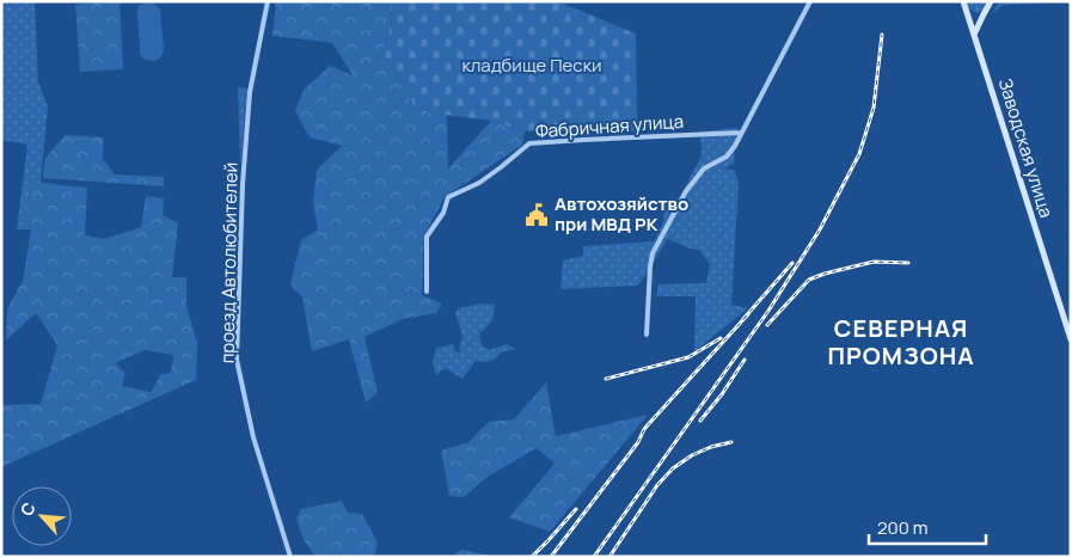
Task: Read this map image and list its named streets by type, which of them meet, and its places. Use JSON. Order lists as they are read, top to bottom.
{
  "streets": {
    "main road": ["Заводская улица"],
    "street": ["Фабричная улица", "проезд Автолюбителей"]
  },
  "districts": ["СЕВЕРНАЯ ПРОМЗОНА"],
  "parks": ["кладбище Пески"],
  "places": {
    "public building": ["Автохозяйство при МВД РК"]
  },
  "scale_bar": "200 m",
  "north": "top left"
}
